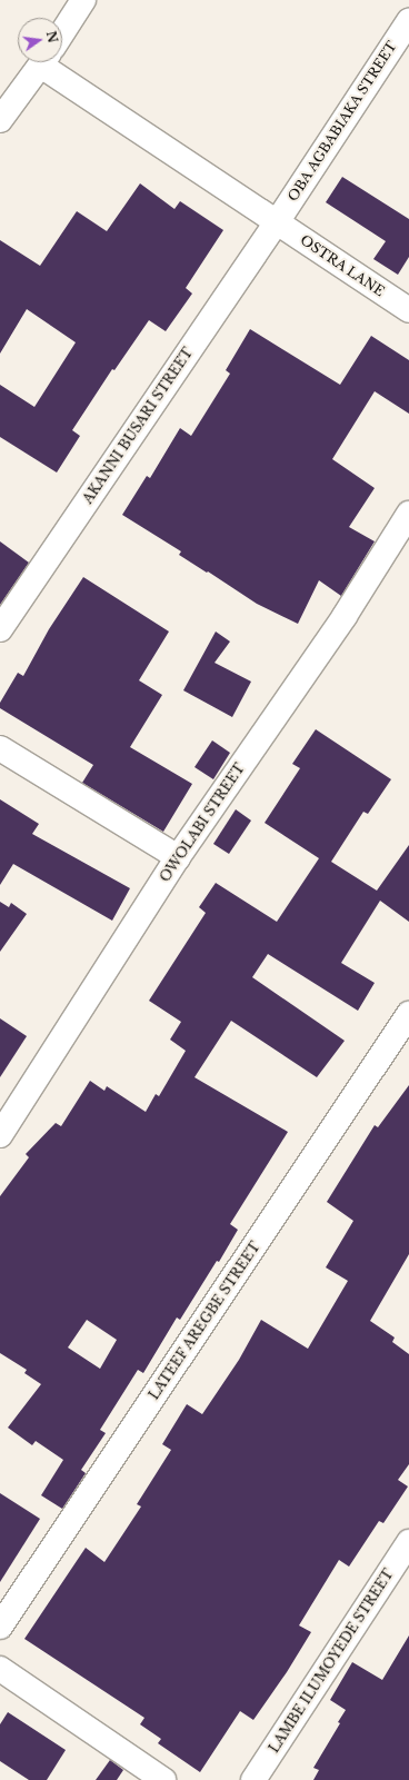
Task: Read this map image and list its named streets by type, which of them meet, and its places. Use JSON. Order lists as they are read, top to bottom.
{
  "streets": {
    "street": [
      "OBA AGBABIAKA STREET",
      "OSTRA LANE",
      "AKANNI BUSARI STREET",
      "OWOLABI STREET",
      "LATEEF AREGBE STREET",
      "LAMBE ILUMOYEDE STREET"
    ]
  },
  "crossings": [
    ["OBA AGBABIAKA STREET", "OSTRA LANE"],
    ["OBA AGBABIAKA STREET", "AKANNI BUSARI STREET"],
    ["OSTRA LANE", "AKANNI BUSARI STREET"]
  ],
  "north": "right"
}
